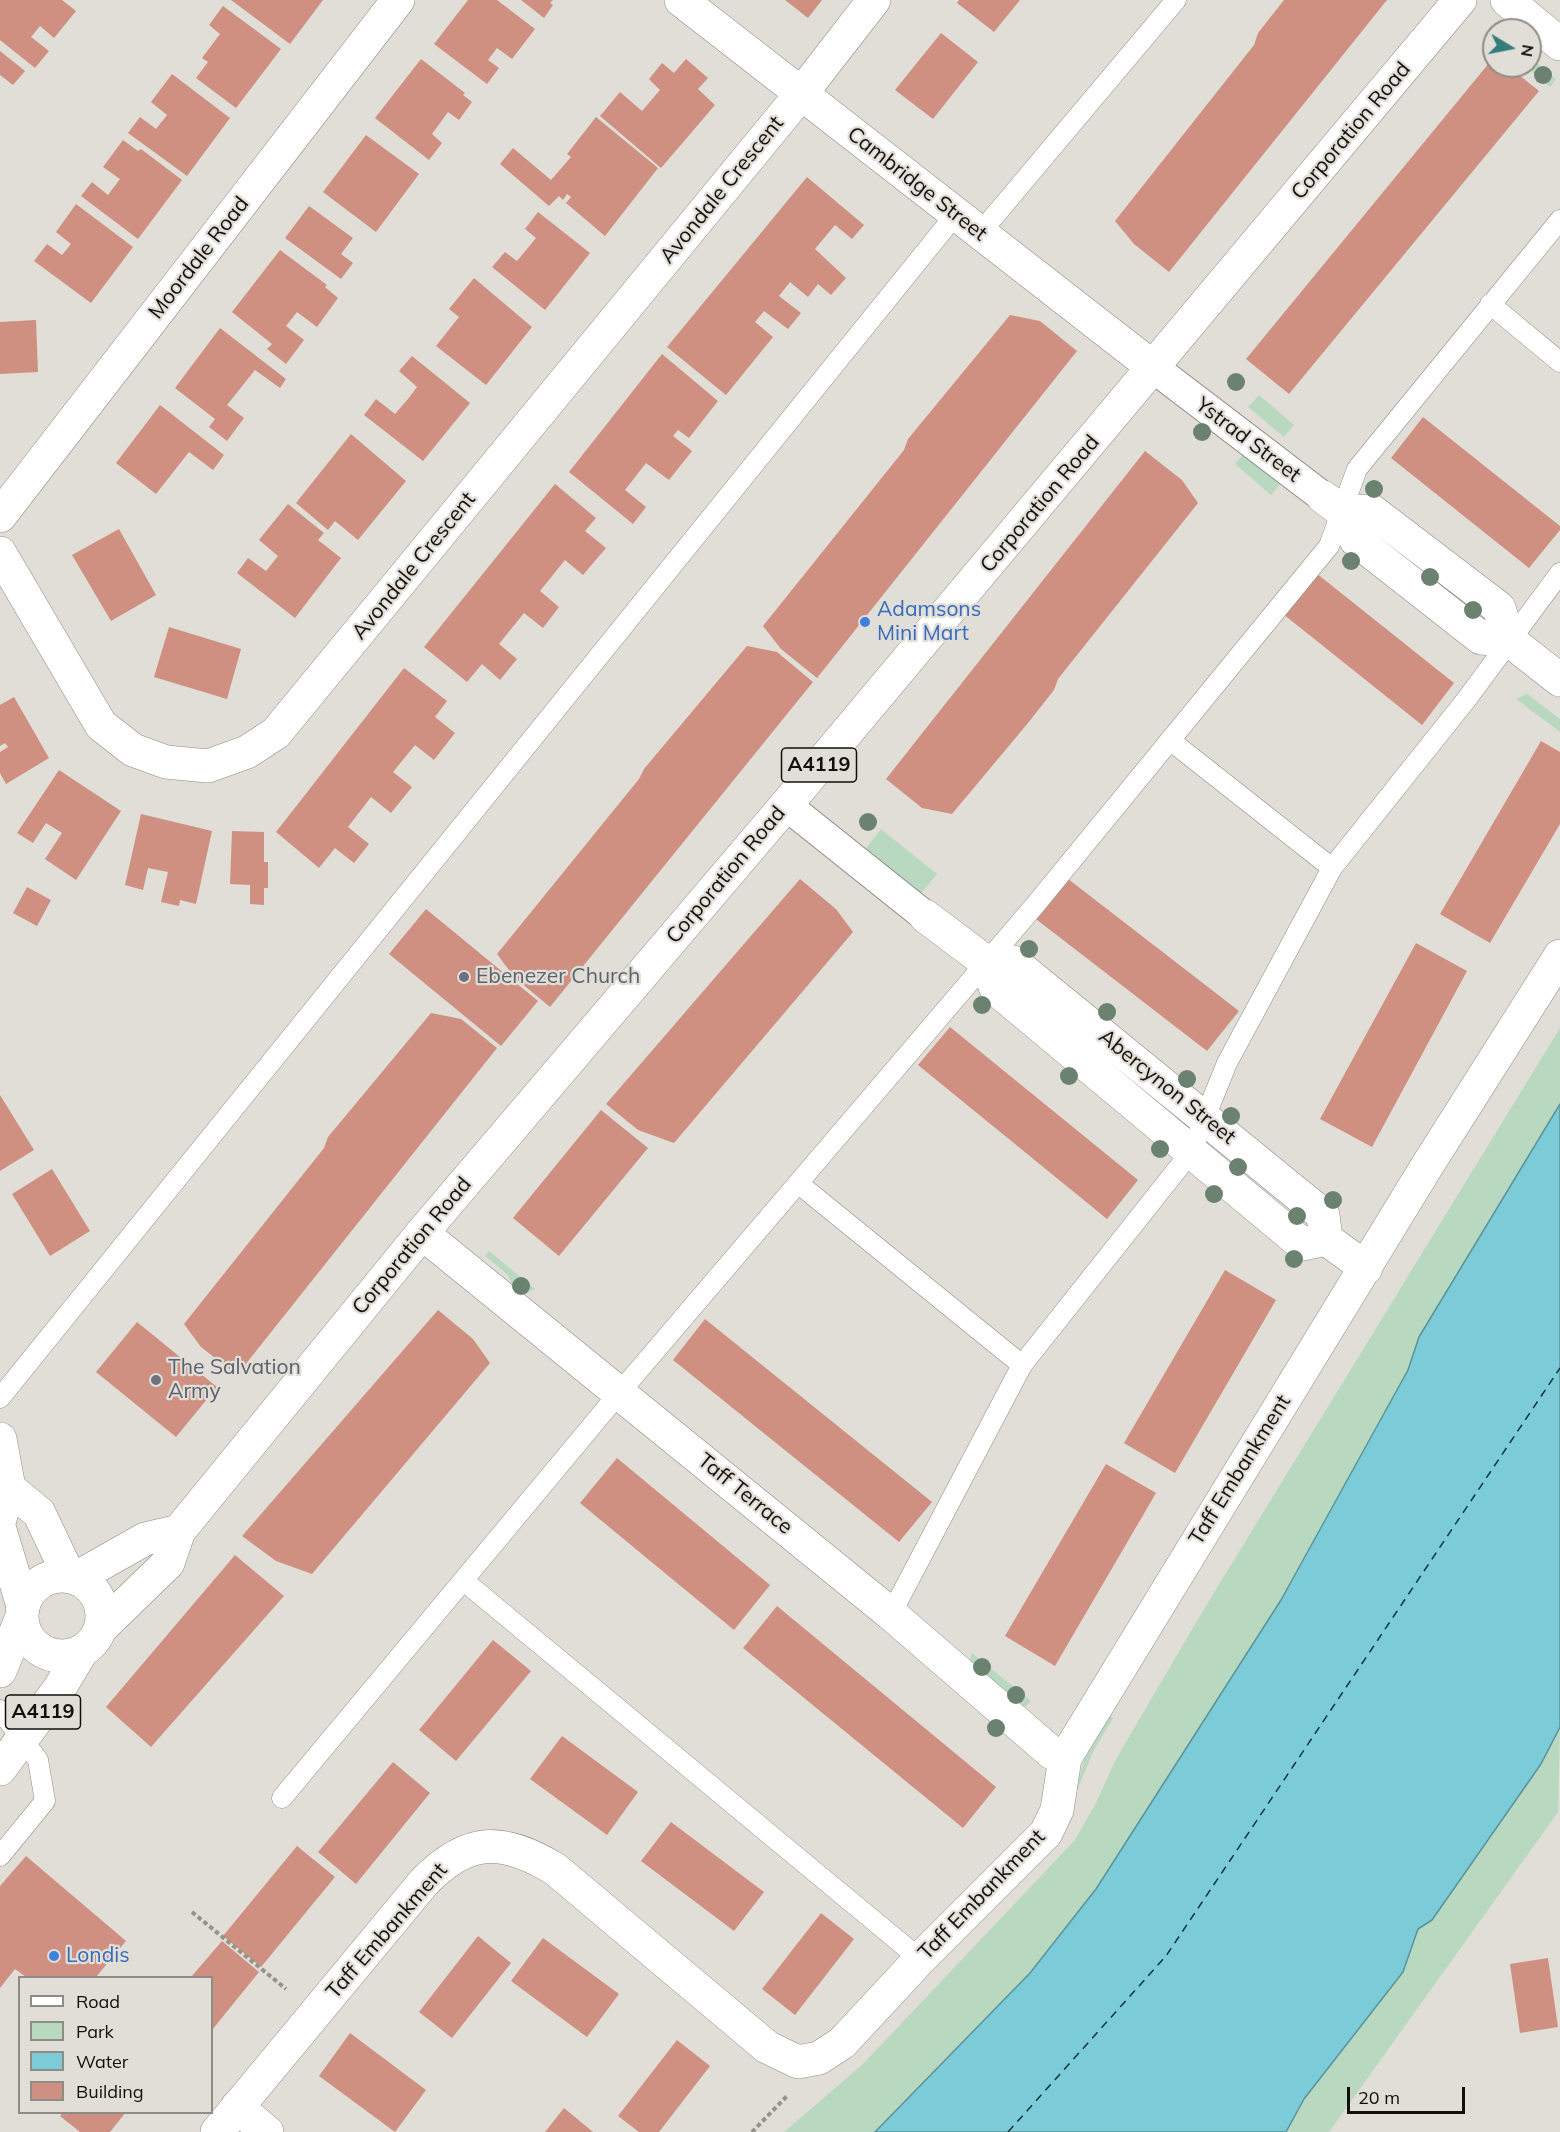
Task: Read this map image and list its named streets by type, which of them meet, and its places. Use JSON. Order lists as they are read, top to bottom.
{
  "streets": {
    "street": [
      "Corporation Road",
      "Cambridge Street",
      "Avondale Crescent",
      "Moordale Road",
      "Ystrad Street",
      "A4119",
      "Abercynon Street",
      "Taff Embankment",
      "Taff Terrace"
    ]
  },
  "crossings": [
    ["Corporation Road", "Cambridge Street"],
    ["Corporation Road", "Ystrad Street"],
    ["Corporation Road", "A4119"],
    ["Corporation Road", "Taff Terrace"],
    ["Cambridge Street", "Avondale Crescent"],
    ["Cambridge Street", "Ystrad Street"],
    ["Taff Embankment", "Taff Terrace"]
  ],
  "places": [
    "Adamsons Mini Mart",
    "Ebenezer Church",
    "The Salvation Army",
    "Londis"
  ],
  "legend": [
    "Road",
    "Park",
    "Water",
    "Building"
  ],
  "scale_bar": "20 m",
  "north": "right"
}
